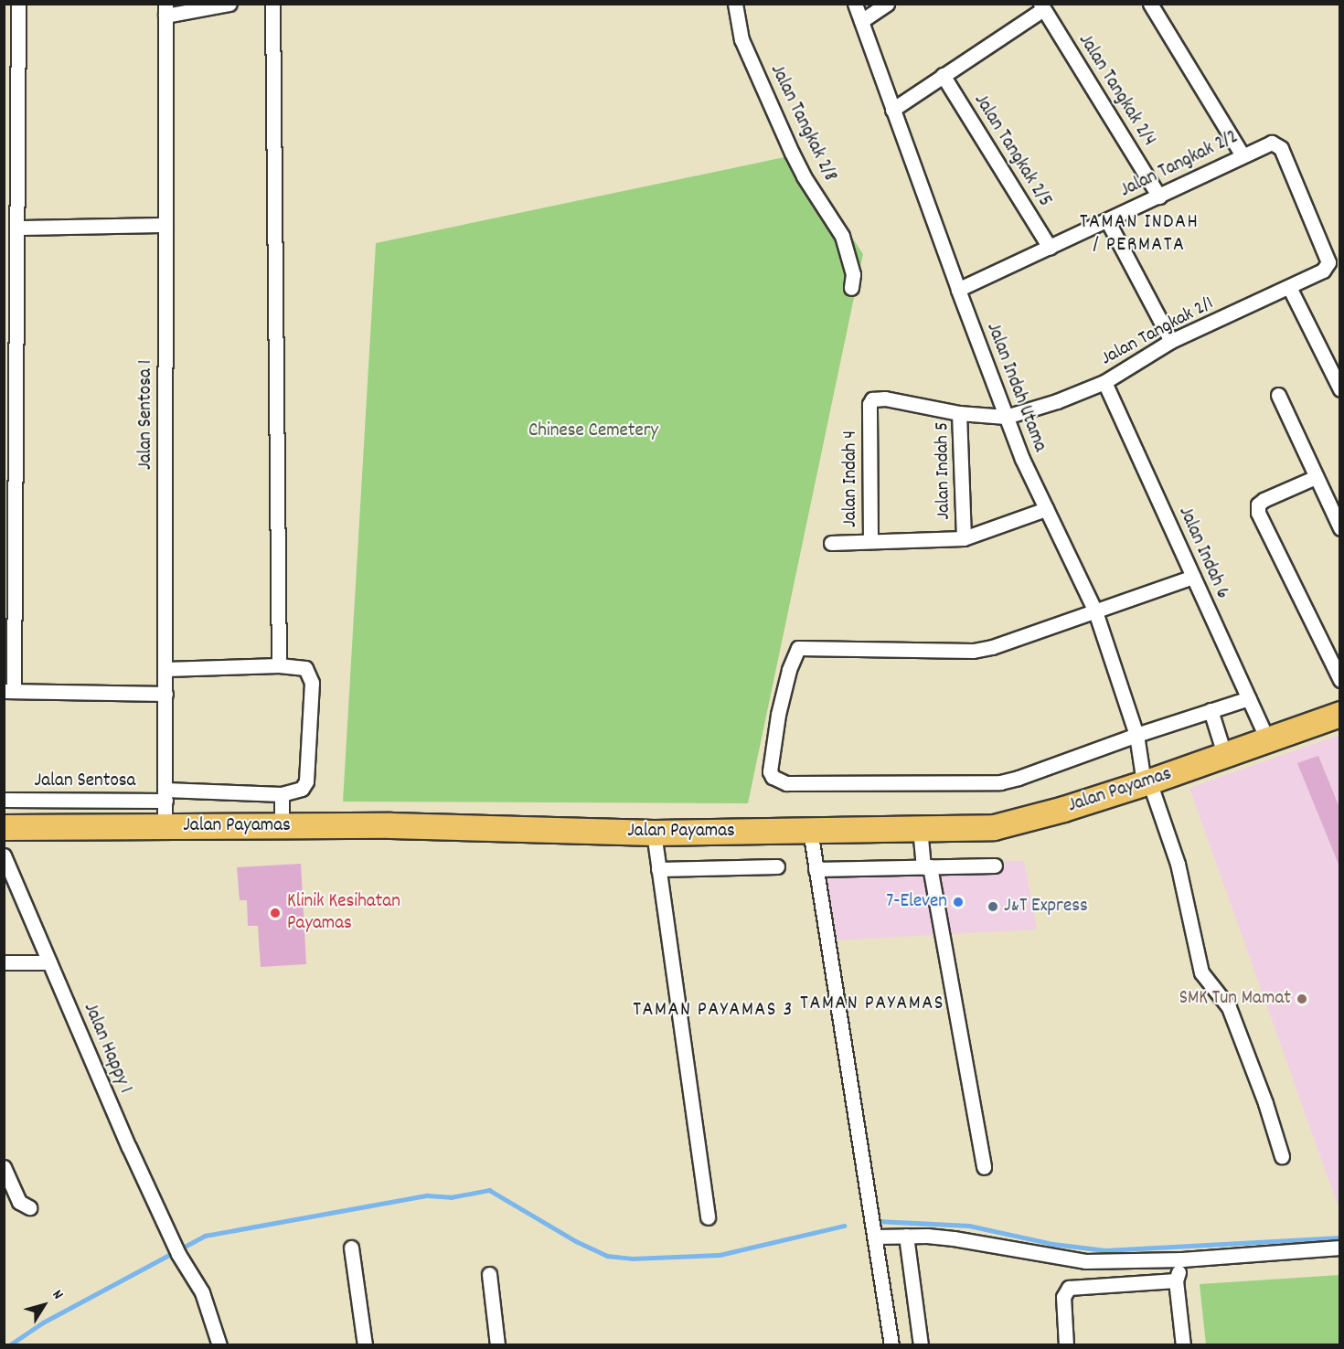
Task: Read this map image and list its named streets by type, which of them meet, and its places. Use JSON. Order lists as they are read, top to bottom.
{
  "streets": {
    "highway": ["Jalan Payamas"],
    "street": [
      "Jalan Tangkak 2/4",
      "Jalan Tangkak 2/8",
      "Jalan Tangkak 2/5",
      "Jalan Tangkak 2/2",
      "Jalan Tangkak 2/1",
      "Jalan Indah Utama",
      "Jalan Sentosa 1",
      "Jalan Indah 5",
      "Jalan Indah 4",
      "Jalan Indah 6",
      "Jalan Sentosa",
      "Jalan Happy 1"
    ]
  },
  "crossings": [
    ["Jalan Tangkak 2/4", "Jalan Tangkak 2/2"],
    ["Jalan Tangkak 2/5", "Jalan Tangkak 2/2"],
    ["Jalan Tangkak 2/2", "Jalan Tangkak 2/1"],
    ["Jalan Tangkak 2/2", "Jalan Indah Utama"],
    ["Jalan Tangkak 2/1", "Jalan Indah Utama"],
    ["Jalan Tangkak 2/1", "Jalan Indah 5"],
    ["Jalan Tangkak 2/1", "Jalan Indah 6"],
    ["Jalan Indah Utama", "Jalan Indah 5"],
    ["Jalan Indah Utama", "Jalan Payamas"],
    ["Jalan Sentosa 1", "Jalan Sentosa"],
    ["Jalan Sentosa 1", "Jalan Payamas"],
    ["Jalan Indah 5", "Jalan Indah 4"],
    ["Jalan Indah 6", "Jalan Payamas"]
  ],
  "districts": ["TAMAN INDAH / PERMATA", "TAMAN PAYAMAS", "TAMAN PAYAMAS 3"],
  "parks": ["Chinese Cemetery"],
  "places": [
    "7-Eleven",
    "J&T Express",
    "Klinik Kesihatan Payamas",
    "SMK Tun Mamat"
  ],
  "north": "top right"
}
